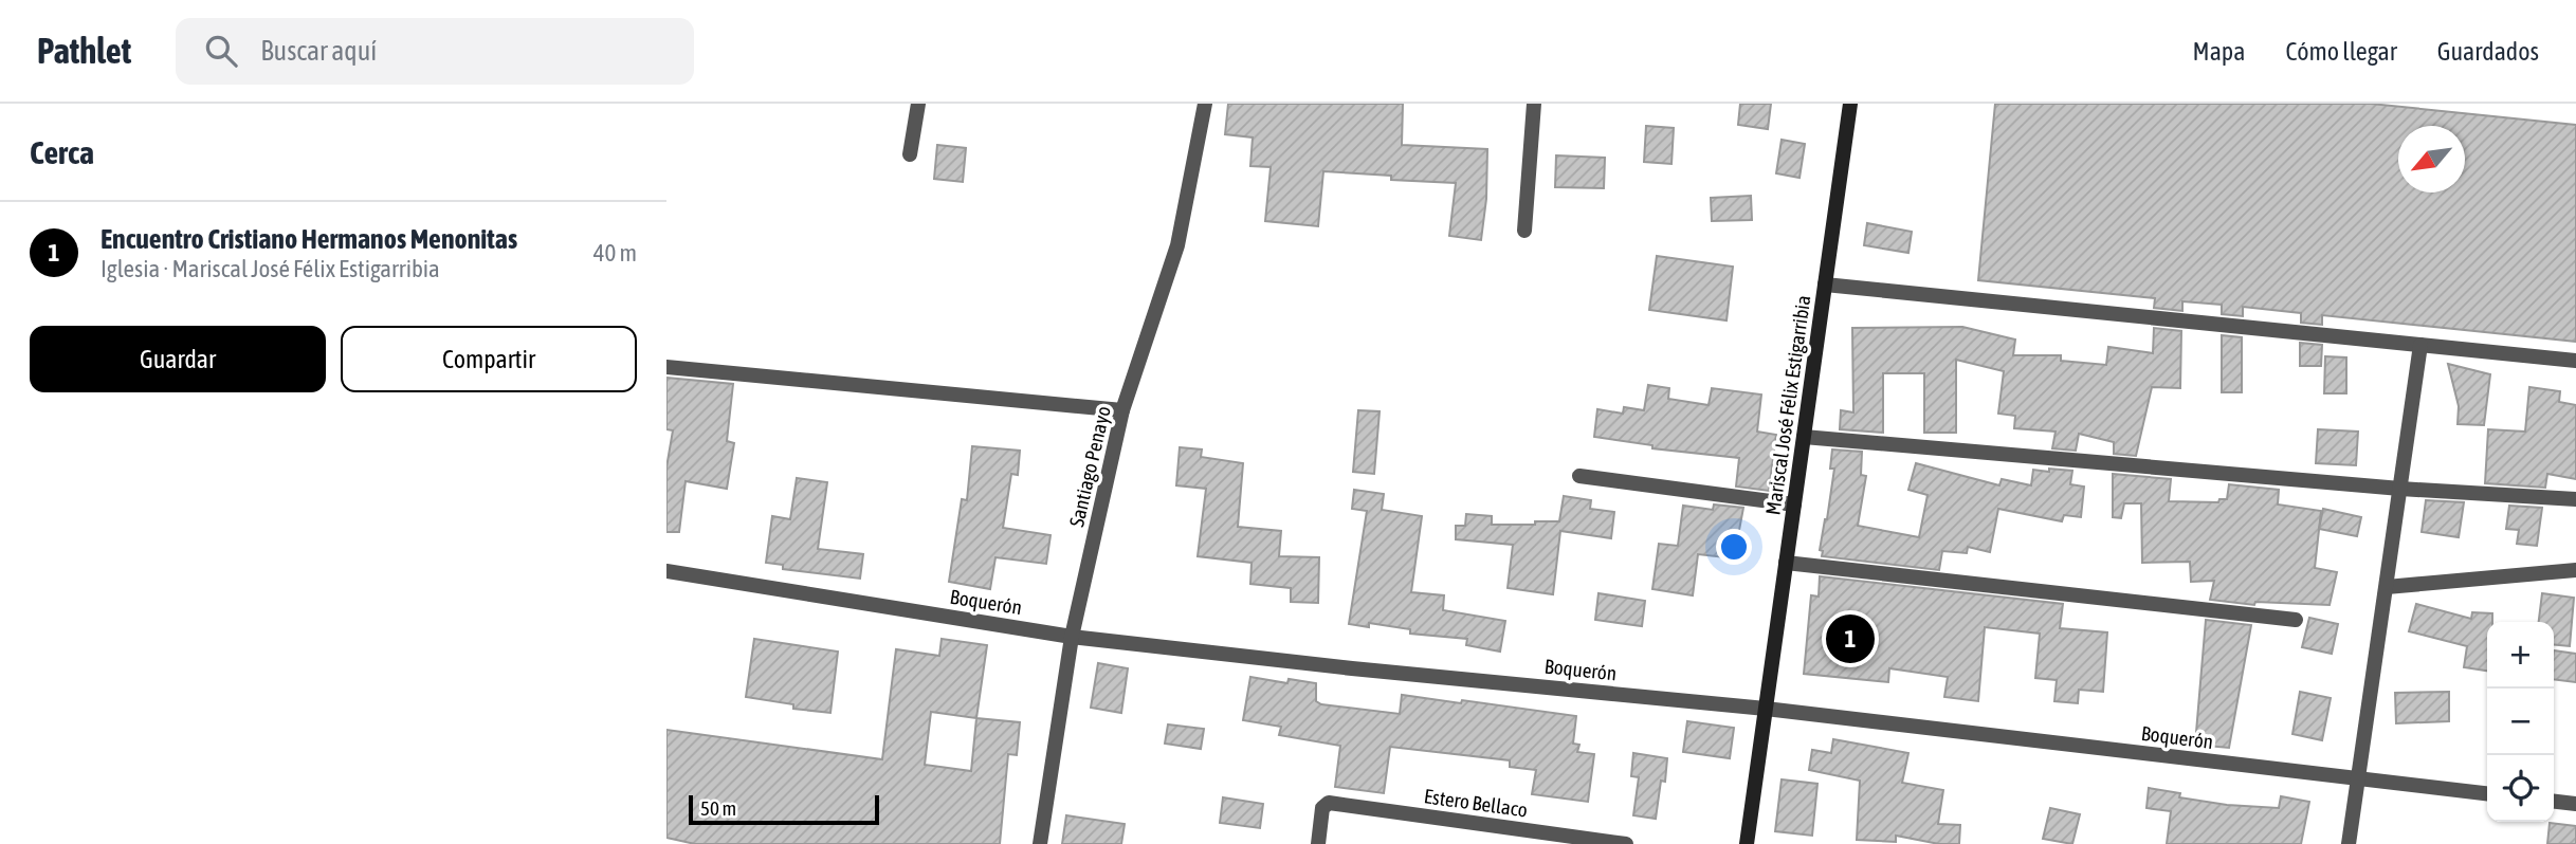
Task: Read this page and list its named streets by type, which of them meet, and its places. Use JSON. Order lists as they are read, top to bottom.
{
  "streets": {
    "street": [
      "Mariscal José Félix Estigarribia",
      "Santiago Penayo",
      "Boquerón",
      "Estero Bellaco"
    ]
  },
  "crossings": [
    ["Mariscal José Félix Estigarribia", "Boquerón"],
    ["Santiago Penayo", "Boquerón"]
  ],
  "scale_bar": "50 m",
  "north": "bottom left",
  "page": {
    "header": "Pathlet",
    "search": "Buscar aquí",
    "nav": ["Mapa", "Cómo llegar", "Guardados"],
    "heading": "Cerca",
    "list": [
      {
        "mark": "1",
        "name": "Encuentro Cristiano Hermanos Menonitas",
        "note": "Iglesia · Mariscal José Félix Estigarribia",
        "value": "40 m"
      }
    ],
    "buttons": ["Guardar", "Compartir"],
    "pins": "1",
    "map_buttons": ["+", "−"],
    "scale": "50 m"
  }
}
